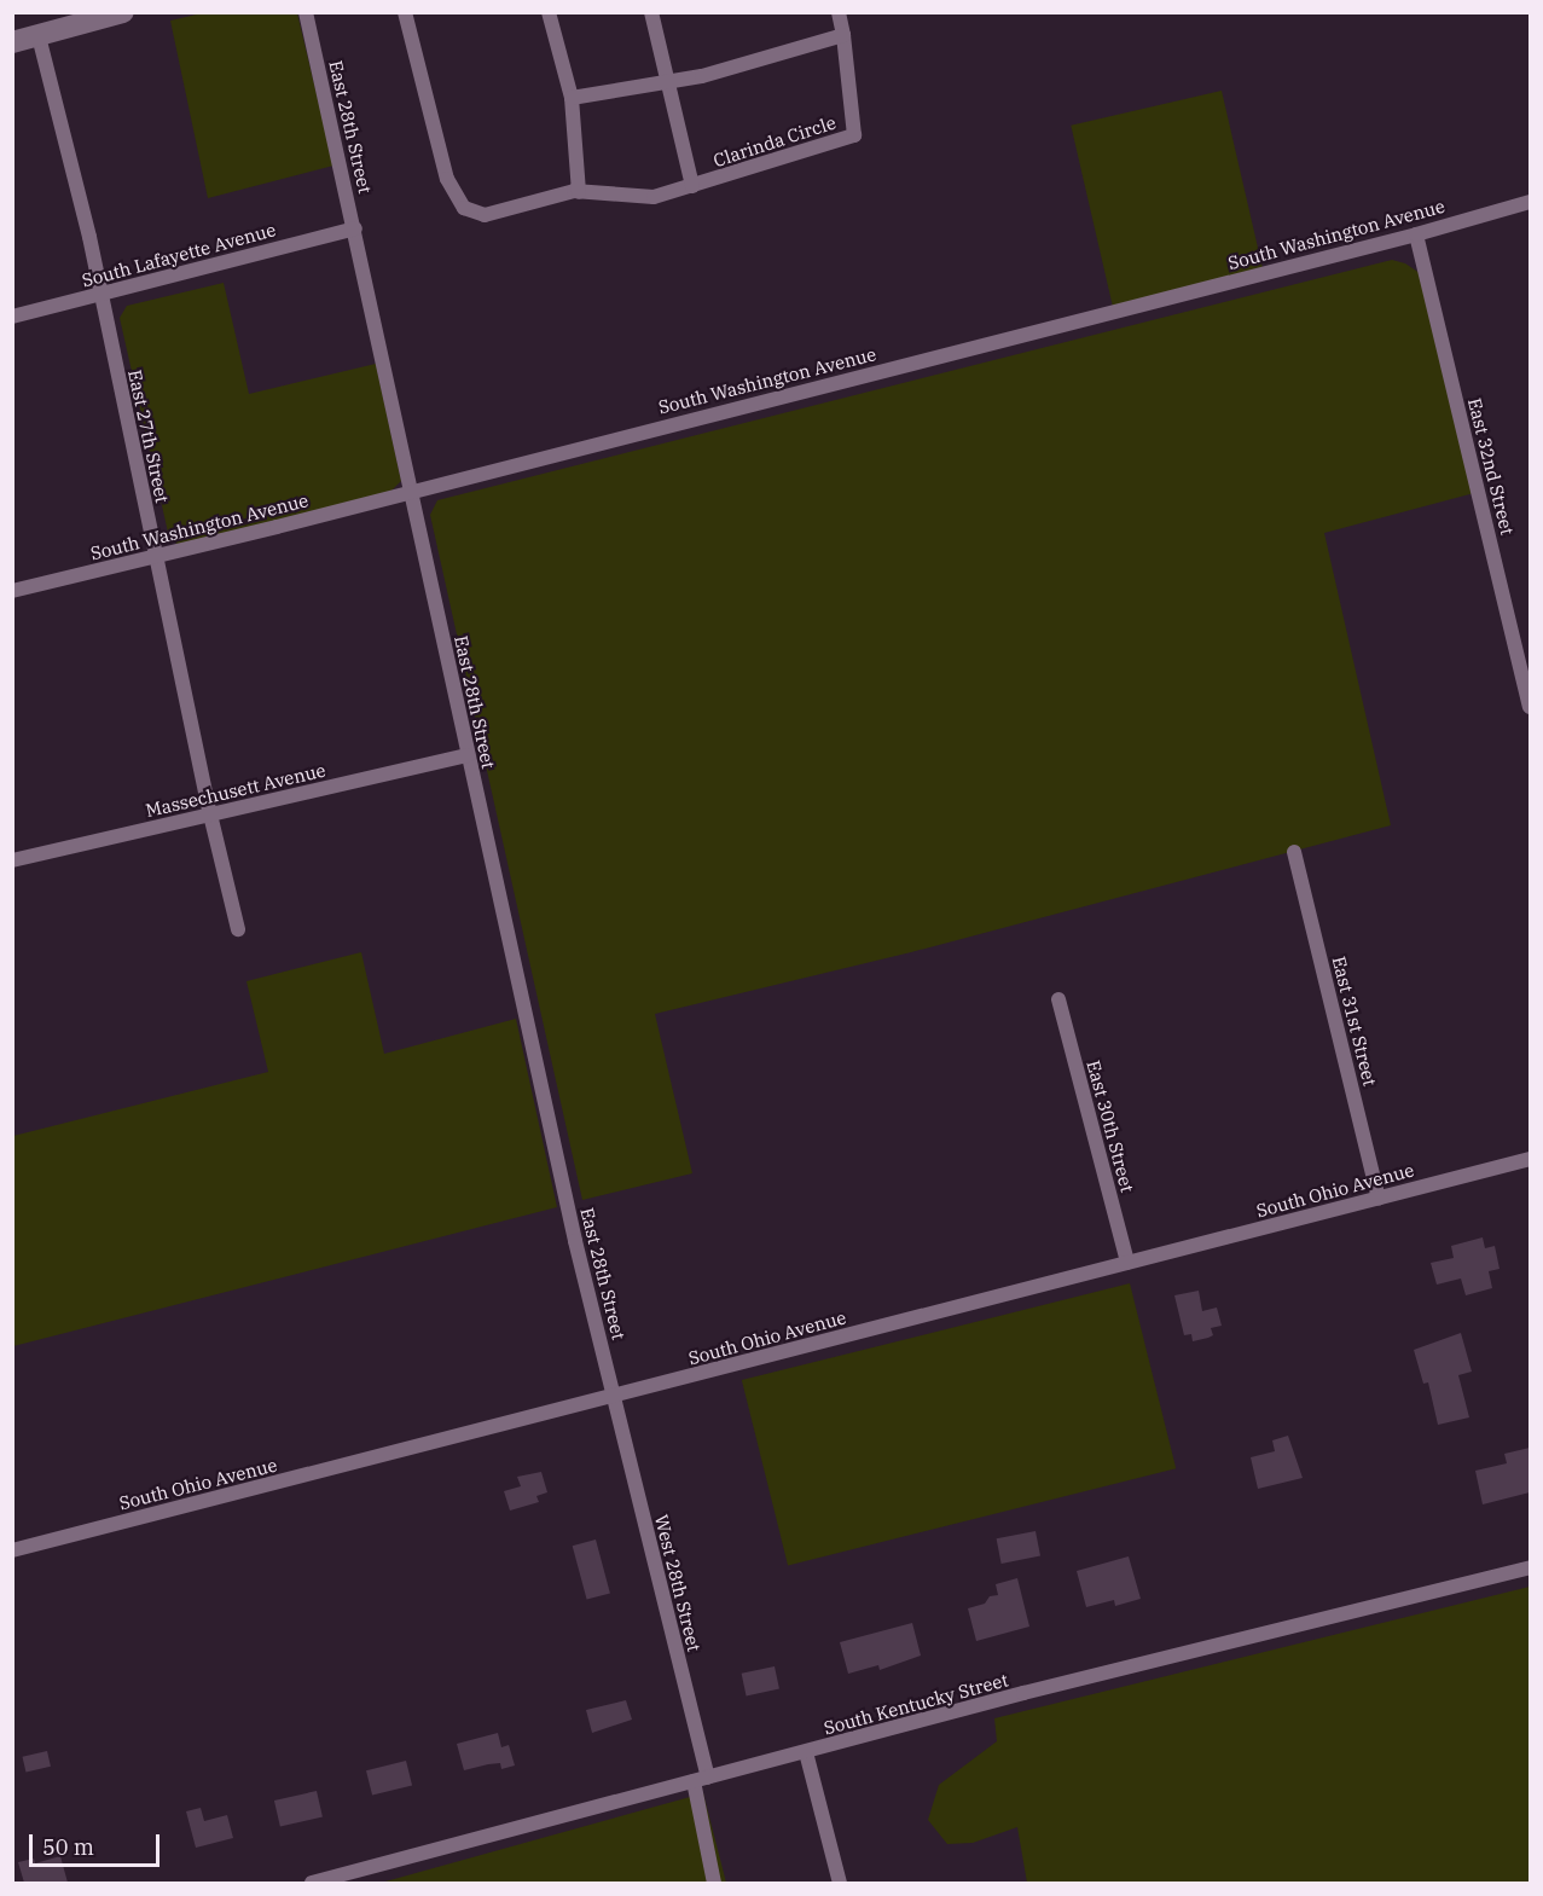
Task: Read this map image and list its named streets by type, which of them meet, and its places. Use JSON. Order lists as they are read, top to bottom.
{
  "streets": {
    "street": [
      "East 28th Street",
      "Clarinda Circle",
      "South Washington Avenue",
      "South Lafayette Avenue",
      "East 27th Street",
      "East 32nd Street",
      "Massechusett Avenue",
      "East 31st Street",
      "East 30th Street",
      "South Ohio Avenue",
      "West 28th Street",
      "South Kentucky Street"
    ]
  },
  "crossings": [
    ["East 28th Street", "South Washington Avenue"],
    ["East 28th Street", "South Lafayette Avenue"],
    ["East 28th Street", "Massechusett Avenue"],
    ["East 28th Street", "South Ohio Avenue"],
    ["East 28th Street", "West 28th Street"],
    ["South Washington Avenue", "East 27th Street"],
    ["South Washington Avenue", "East 32nd Street"],
    ["South Lafayette Avenue", "East 27th Street"],
    ["East 27th Street", "Massechusett Avenue"],
    ["East 31st Street", "South Ohio Avenue"],
    ["East 30th Street", "South Ohio Avenue"],
    ["South Ohio Avenue", "West 28th Street"],
    ["West 28th Street", "South Kentucky Street"]
  ],
  "scale_bar": "50 m"
}
